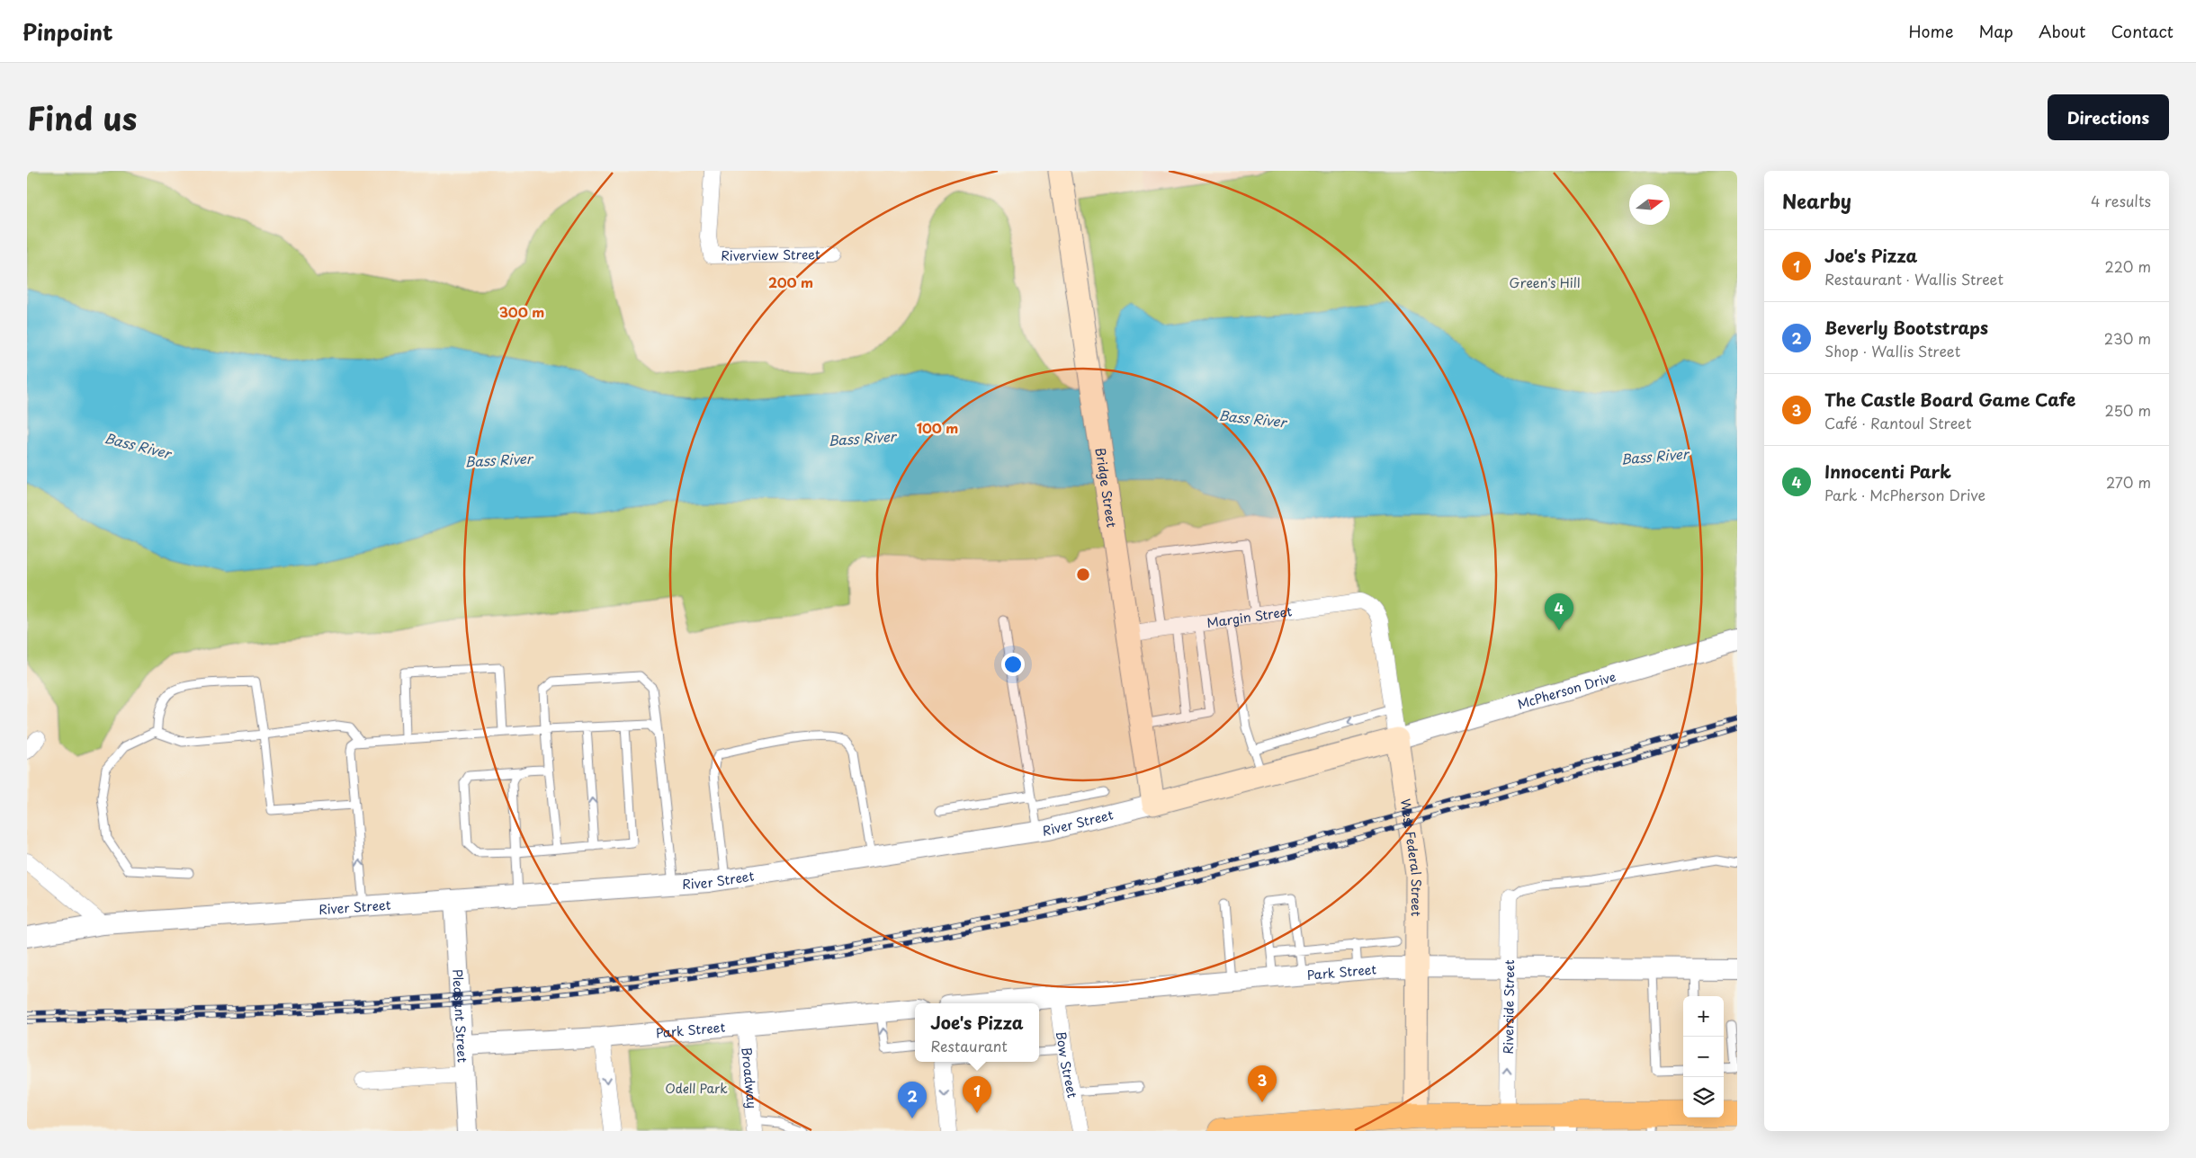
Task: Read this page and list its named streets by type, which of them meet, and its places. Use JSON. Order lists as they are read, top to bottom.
{
  "streets": {
    "main road": ["Bridge Street", "River Street", "West Federal Street"],
    "street": [
      "Riverview Street",
      "Margin Street",
      "McPherson Drive",
      "Park Street",
      "Riverside Street",
      "Pleasant Street",
      "Bow Street",
      "Broadway"
    ]
  },
  "crossings": [
    ["Bridge Street", "Margin Street"],
    ["Bridge Street", "River Street"],
    ["Margin Street", "West Federal Street"],
    ["McPherson Drive", "River Street"],
    ["McPherson Drive", "West Federal Street"],
    ["River Street", "West Federal Street"],
    ["River Street", "Pleasant Street"],
    ["West Federal Street", "Park Street"],
    ["Park Street", "Riverside Street"],
    ["Park Street", "Pleasant Street"],
    ["Park Street", "Bow Street"],
    ["Park Street", "Broadway"]
  ],
  "one_way": ["Riverside Street"],
  "water": ["Bass River"],
  "parks": ["Green's Hill", "Odell Park"],
  "north": "right",
  "page": {
    "header": "Pinpoint",
    "nav": [
      "Home",
      "Map",
      "About",
      "Contact"
    ],
    "title": "Find us",
    "buttons": "Directions",
    "heading": ["Nearby", "4 results"],
    "list": [
      {
        "mark": "1",
        "name": "Joe's Pizza",
        "note": "Restaurant · Wallis Street",
        "value": "220 m"
      },
      {
        "mark": "2",
        "name": "Beverly Bootstraps",
        "note": "Shop · Wallis Street",
        "value": "230 m"
      },
      {
        "mark": "3",
        "name": "The Castle Board Game Cafe",
        "note": "Café · Rantoul Street",
        "value": "250 m"
      },
      {
        "mark": "4",
        "name": "Innocenti Park",
        "note": "Park · McPherson Drive",
        "value": "270 m"
      }
    ],
    "pins": [
      "4",
      "3",
      "1",
      "2"
    ],
    "map_buttons": ["+", "−"],
    "popup": ["Joe's Pizza", "Restaurant"]
  },
  "rings": ["200 m", "300 m", "100 m"]
}
